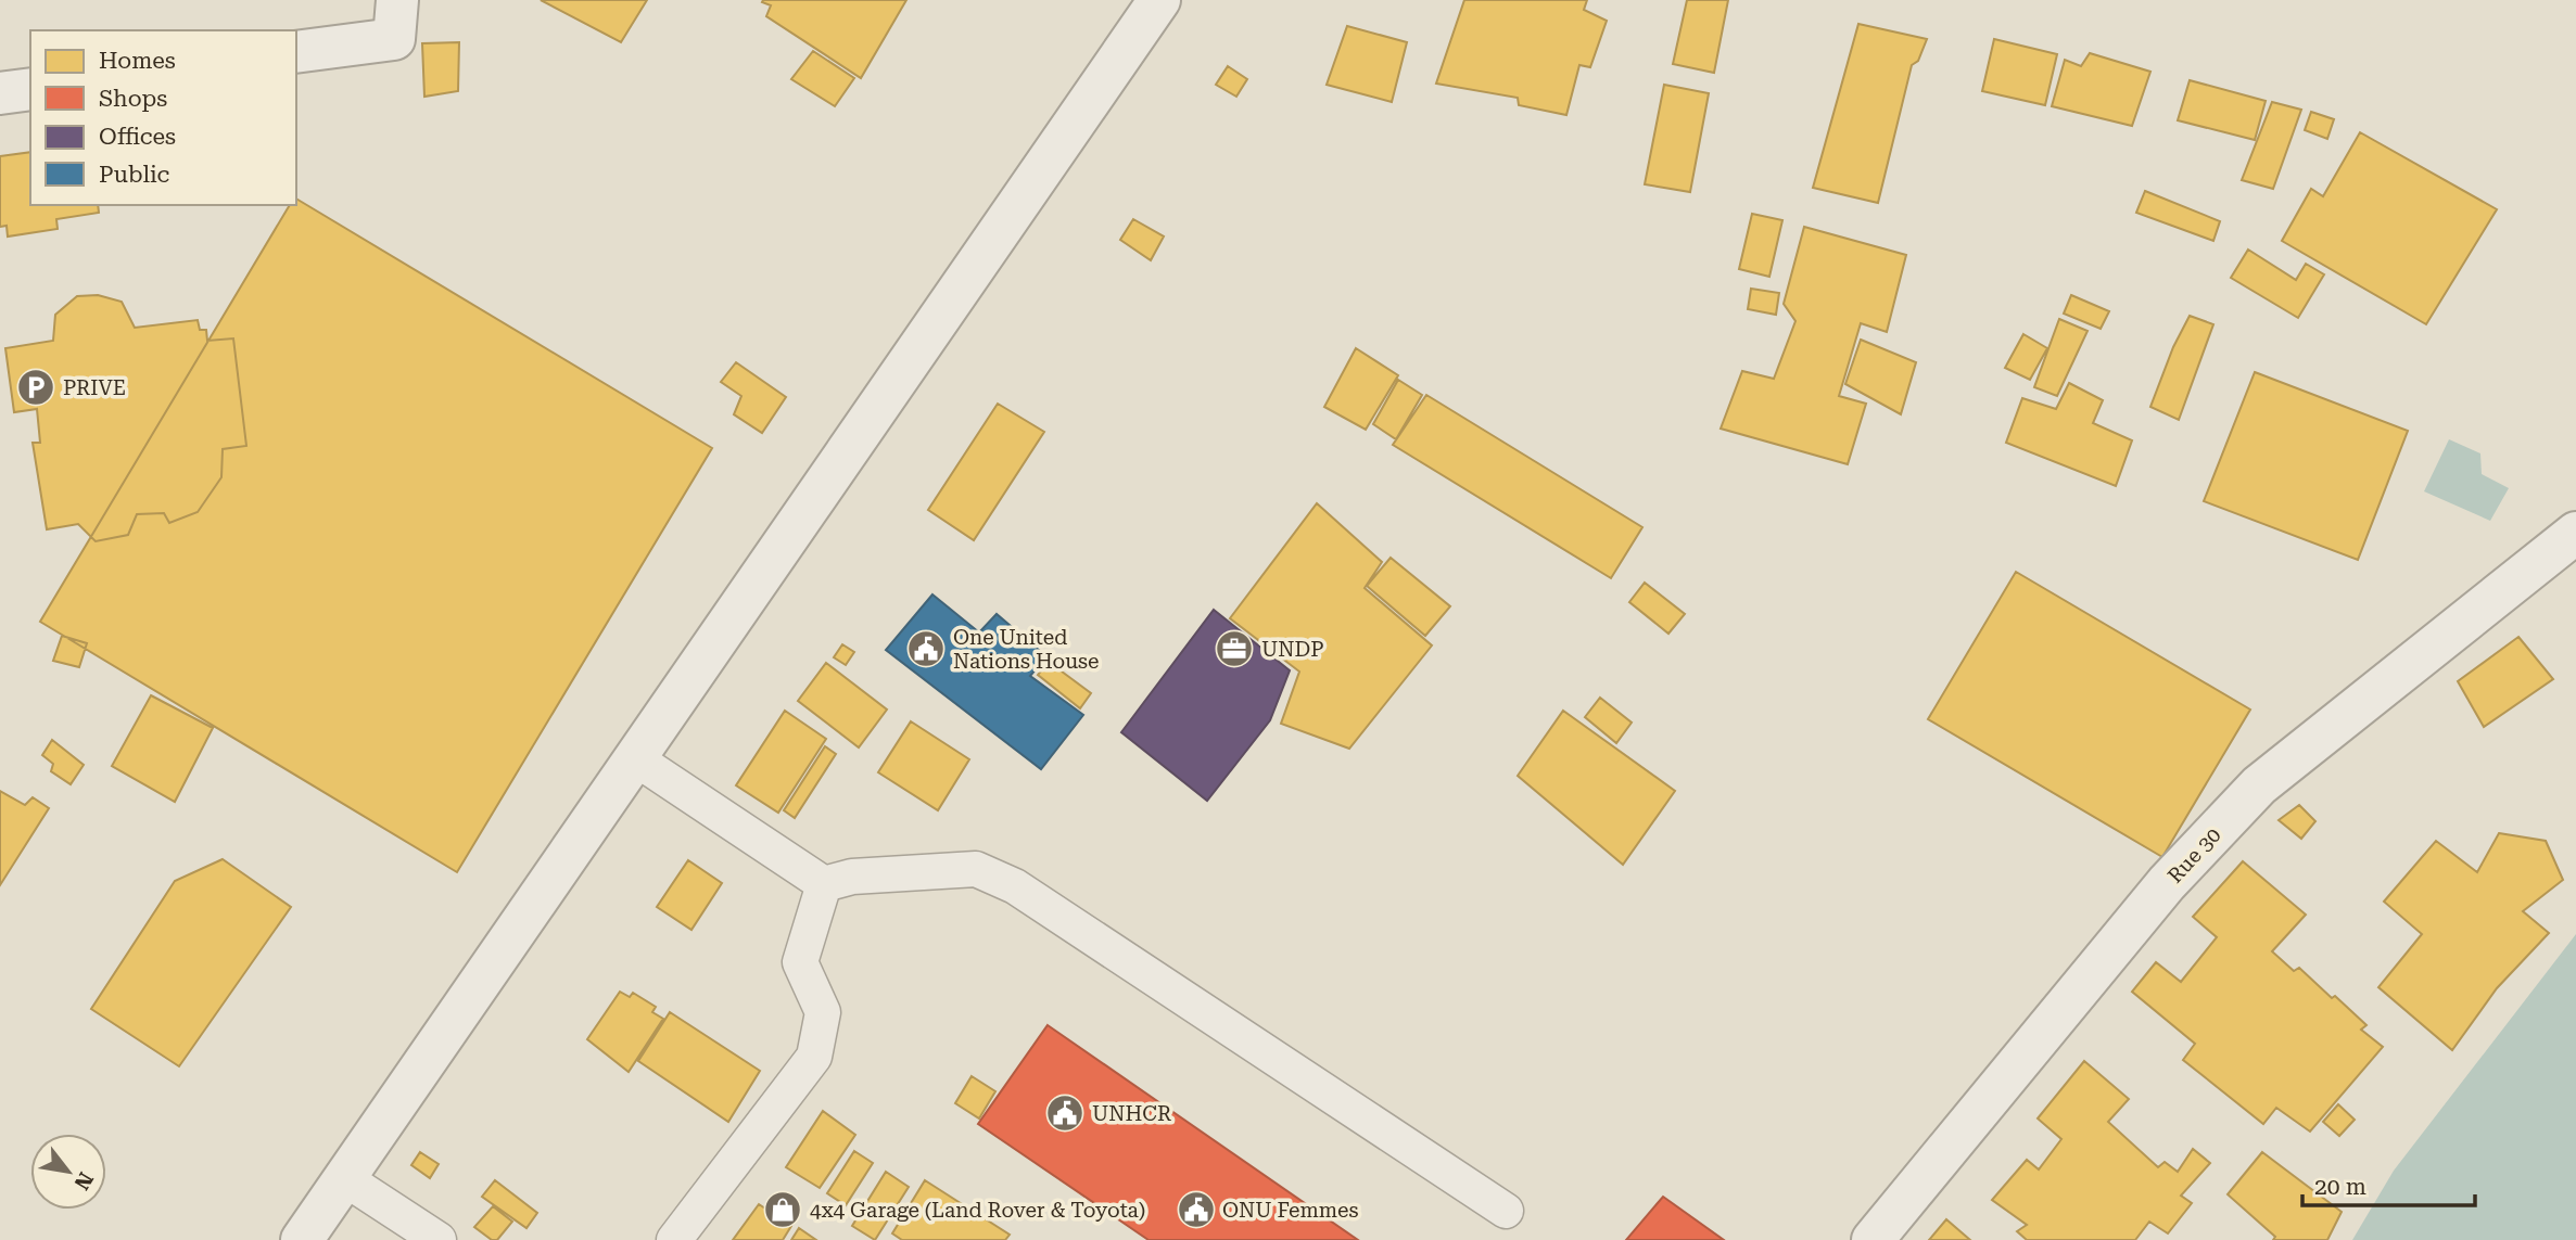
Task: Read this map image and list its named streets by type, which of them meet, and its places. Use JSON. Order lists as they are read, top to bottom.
{
  "streets": {
    "street": ["Rue 30"]
  },
  "places": {
    "parking": ["PRIVE"],
    "public building": ["One United Nations House", "UNHCR", "ONU Femmes"],
    "office": ["UNDP"],
    "shop": ["4x4 Garage (Land Rover & Toyota)"]
  },
  "legend": [
    "Homes",
    "Shops",
    "Offices",
    "Public"
  ],
  "scale_bar": "20 m",
  "north": "bottom right"
}
